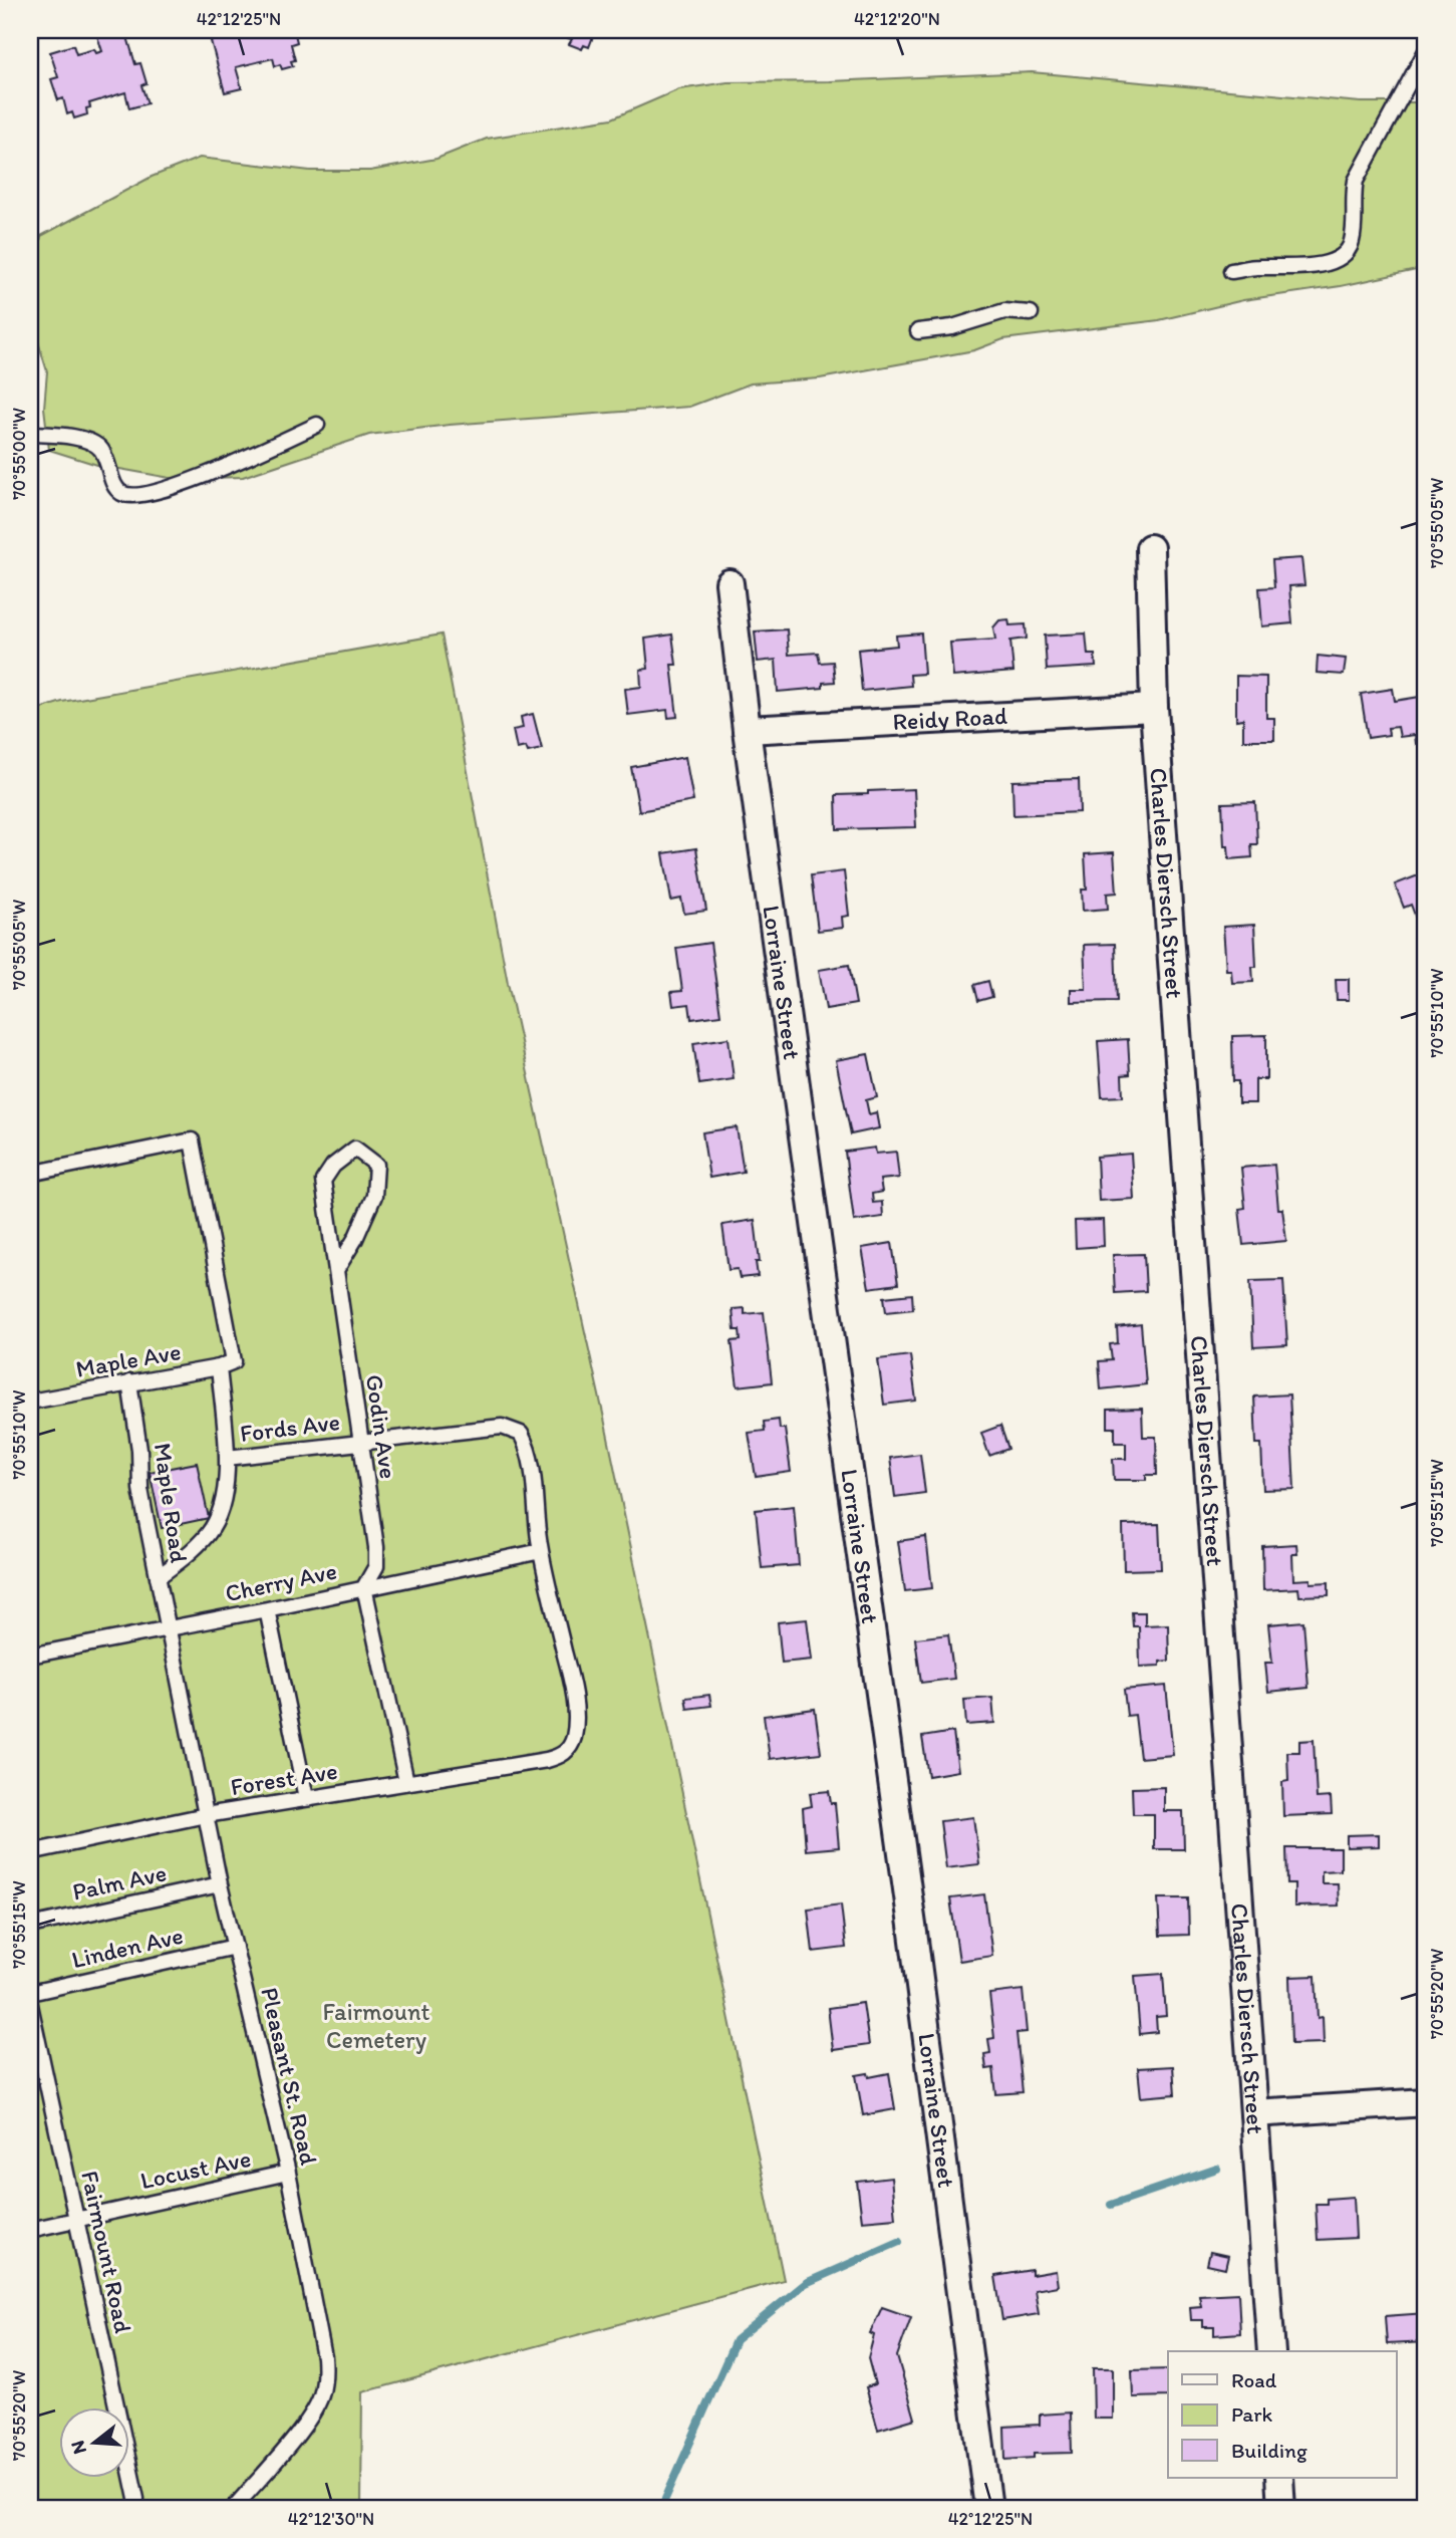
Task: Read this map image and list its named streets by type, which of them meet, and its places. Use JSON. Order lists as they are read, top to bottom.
{
  "streets": {
    "street": ["Reidy Road", "Charles Diersch Street", "Lorraine Street"],
    "lane": [
      "Maple Ave",
      "Godin Ave",
      "Fords Ave",
      "Maple Road",
      "Cherry Ave",
      "Forest Ave",
      "Palm Ave",
      "Linden Ave",
      "Pleasant St. Road",
      "Locust Ave",
      "Fairmount Road"
    ]
  },
  "crossings": [
    ["Reidy Road", "Charles Diersch Street"],
    ["Reidy Road", "Lorraine Street"],
    ["Maple Ave", "Maple Road"],
    ["Godin Ave", "Fords Ave"],
    ["Godin Ave", "Cherry Ave"],
    ["Fords Ave", "Cherry Ave"],
    ["Fords Ave", "Forest Ave"],
    ["Maple Road", "Cherry Ave"],
    ["Maple Road", "Pleasant St. Road"],
    ["Cherry Ave", "Forest Ave"],
    ["Cherry Ave", "Pleasant St. Road"],
    ["Forest Ave", "Pleasant St. Road"],
    ["Palm Ave", "Pleasant St. Road"],
    ["Linden Ave", "Pleasant St. Road"],
    ["Pleasant St. Road", "Locust Ave"],
    ["Locust Ave", "Fairmount Road"]
  ],
  "parks": ["Fairmount Cemetery"],
  "legend": ["Road", "Park", "Building"],
  "north": "left",
  "coordinates": [
    "42°12'25\"N",
    "42°12'20\"N",
    "70°55'00\"W",
    "70°55'05\"W",
    "70°55'10\"W",
    "70°55'15\"W",
    "70°55'20\"W",
    "42°12'30\"N"
  ]
}
